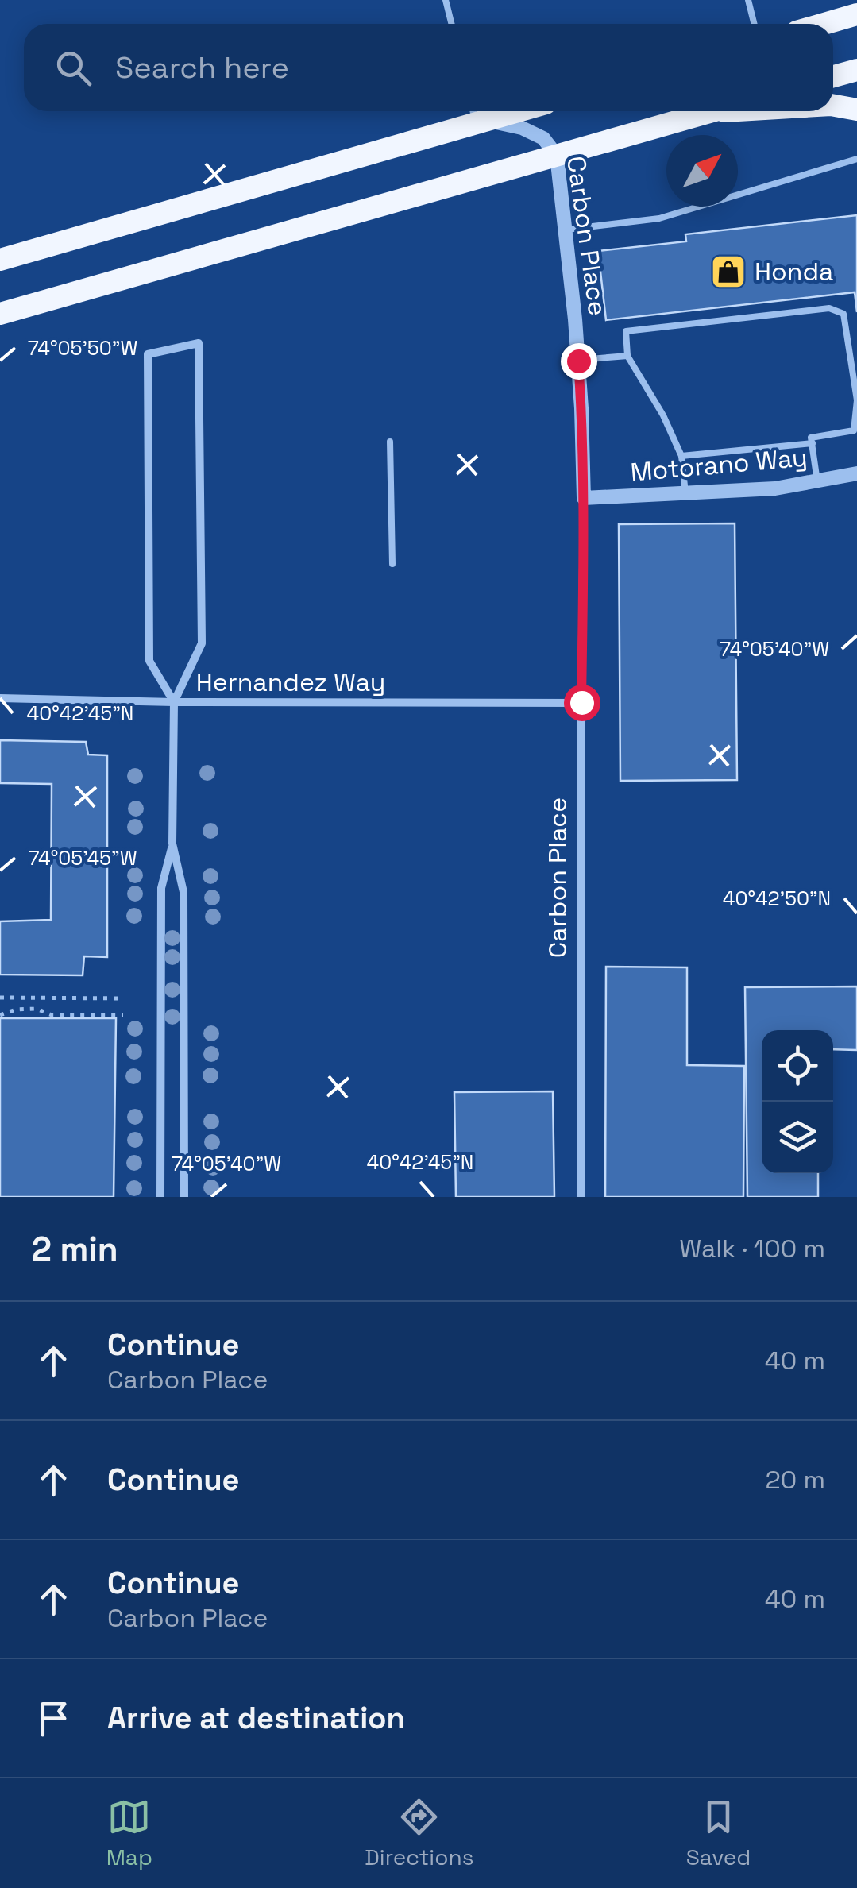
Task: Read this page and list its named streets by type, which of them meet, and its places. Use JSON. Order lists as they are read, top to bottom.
{
  "streets": {
    "street": ["Carbon Place", "Motorano Way", "Hernandez Way"]
  },
  "crossings": [
    ["Carbon Place", "Motorano Way"],
    ["Carbon Place", "Hernandez Way"]
  ],
  "places": {
    "shop": ["Honda"]
  },
  "north": "top right",
  "page": {
    "search": "Search here",
    "heading": ["2 min", "Walk · 100 m"],
    "list": [
      ["Continue", "Carbon Place", "40 m"],
      ["Continue", "20 m"],
      ["Continue", "Carbon Place", "40 m"],
      "Arrive at destination"
    ],
    "nav": ["Map", "Directions", "Saved"]
  },
  "coordinates": [
    "74°05'50\"W",
    "74°05'40\"W",
    "40°42'45\"N",
    "74°05'45\"W",
    "40°42'50\"N"
  ]
}
